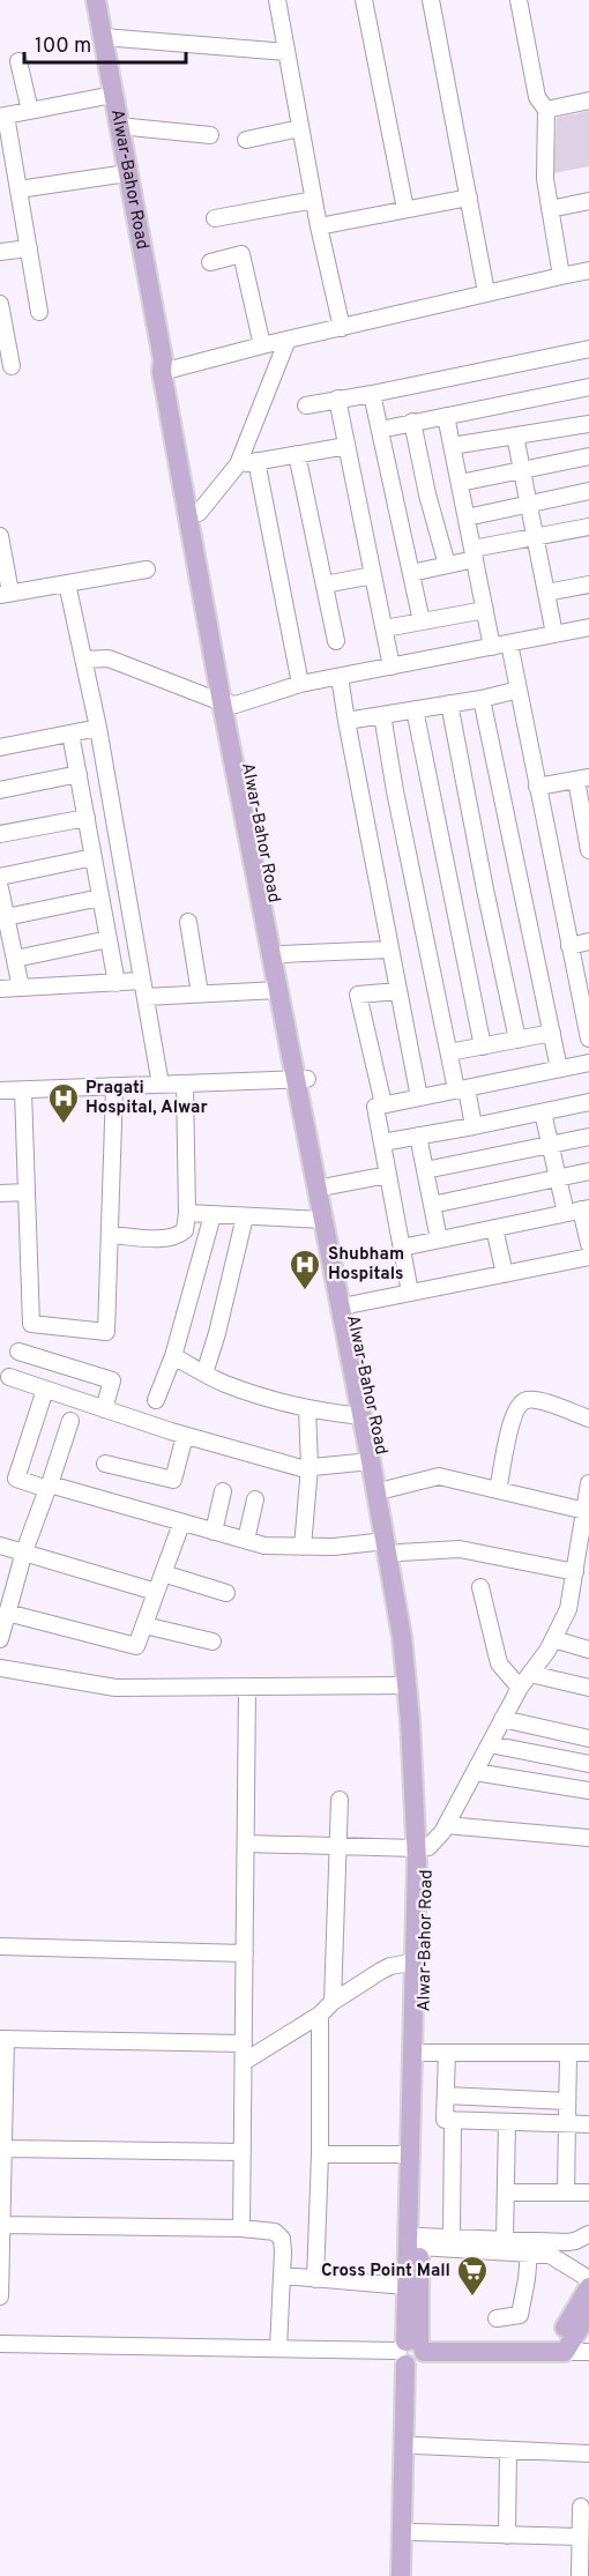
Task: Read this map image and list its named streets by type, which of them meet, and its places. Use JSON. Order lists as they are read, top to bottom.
{
  "streets": {
    "main road": ["Alwar-Bahor Road"]
  },
  "places": {
    "hospital": ["Pragati Hospital, Alwar", "Shubham Hospitals"],
    "supermarket": ["Cross Point Mall"]
  },
  "scale_bar": "100 m"
}
